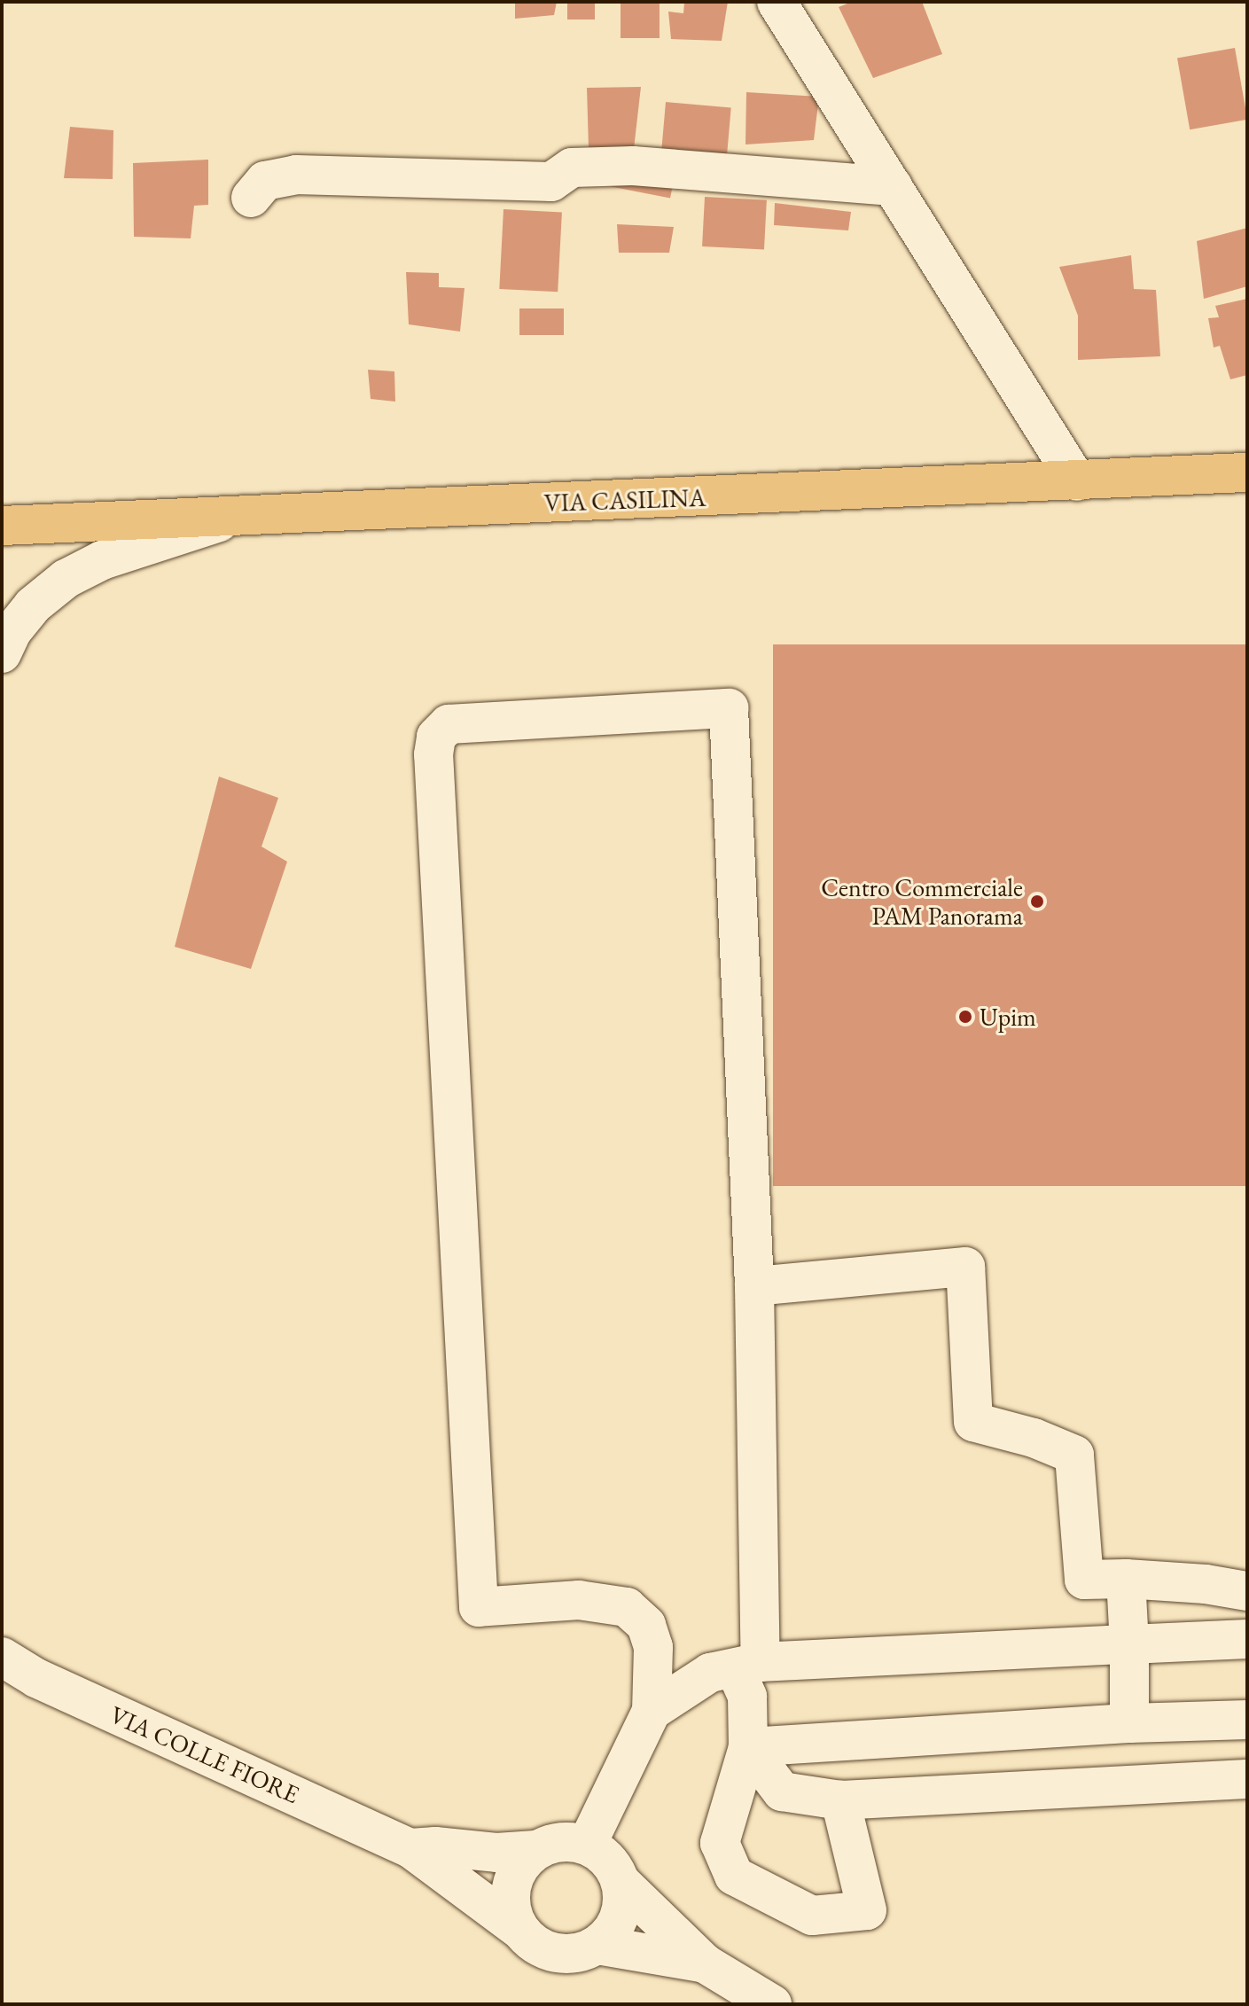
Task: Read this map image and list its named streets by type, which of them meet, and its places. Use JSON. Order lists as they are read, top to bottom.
{
  "streets": {
    "main road": ["VIA CASILINA"],
    "street": ["VIA COLLE FIORE"]
  },
  "places": ["Centro Commerciale PAM Panorama", "Upim"]
}
